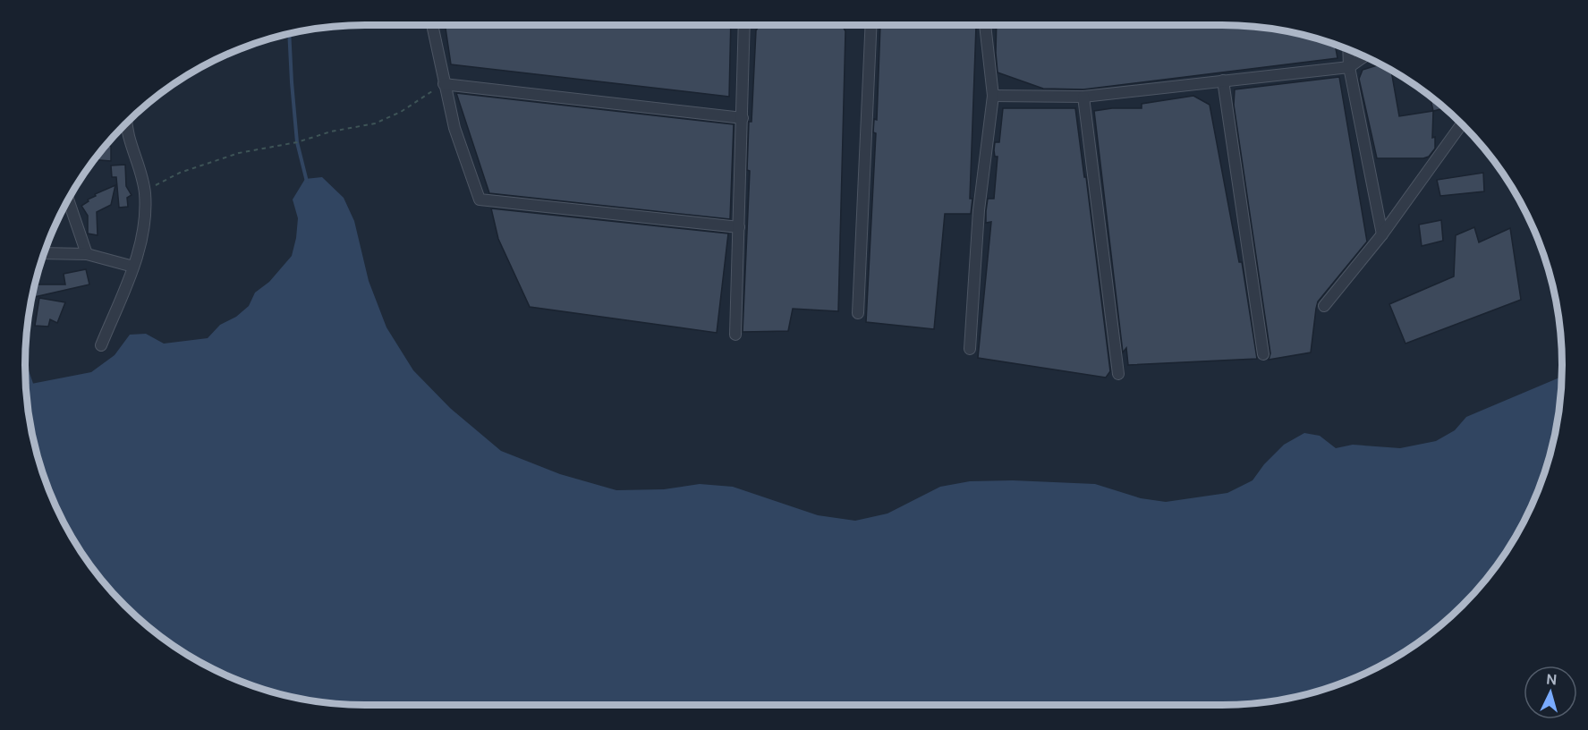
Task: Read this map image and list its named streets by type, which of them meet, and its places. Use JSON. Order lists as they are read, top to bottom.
{
  "north": "top"
}
